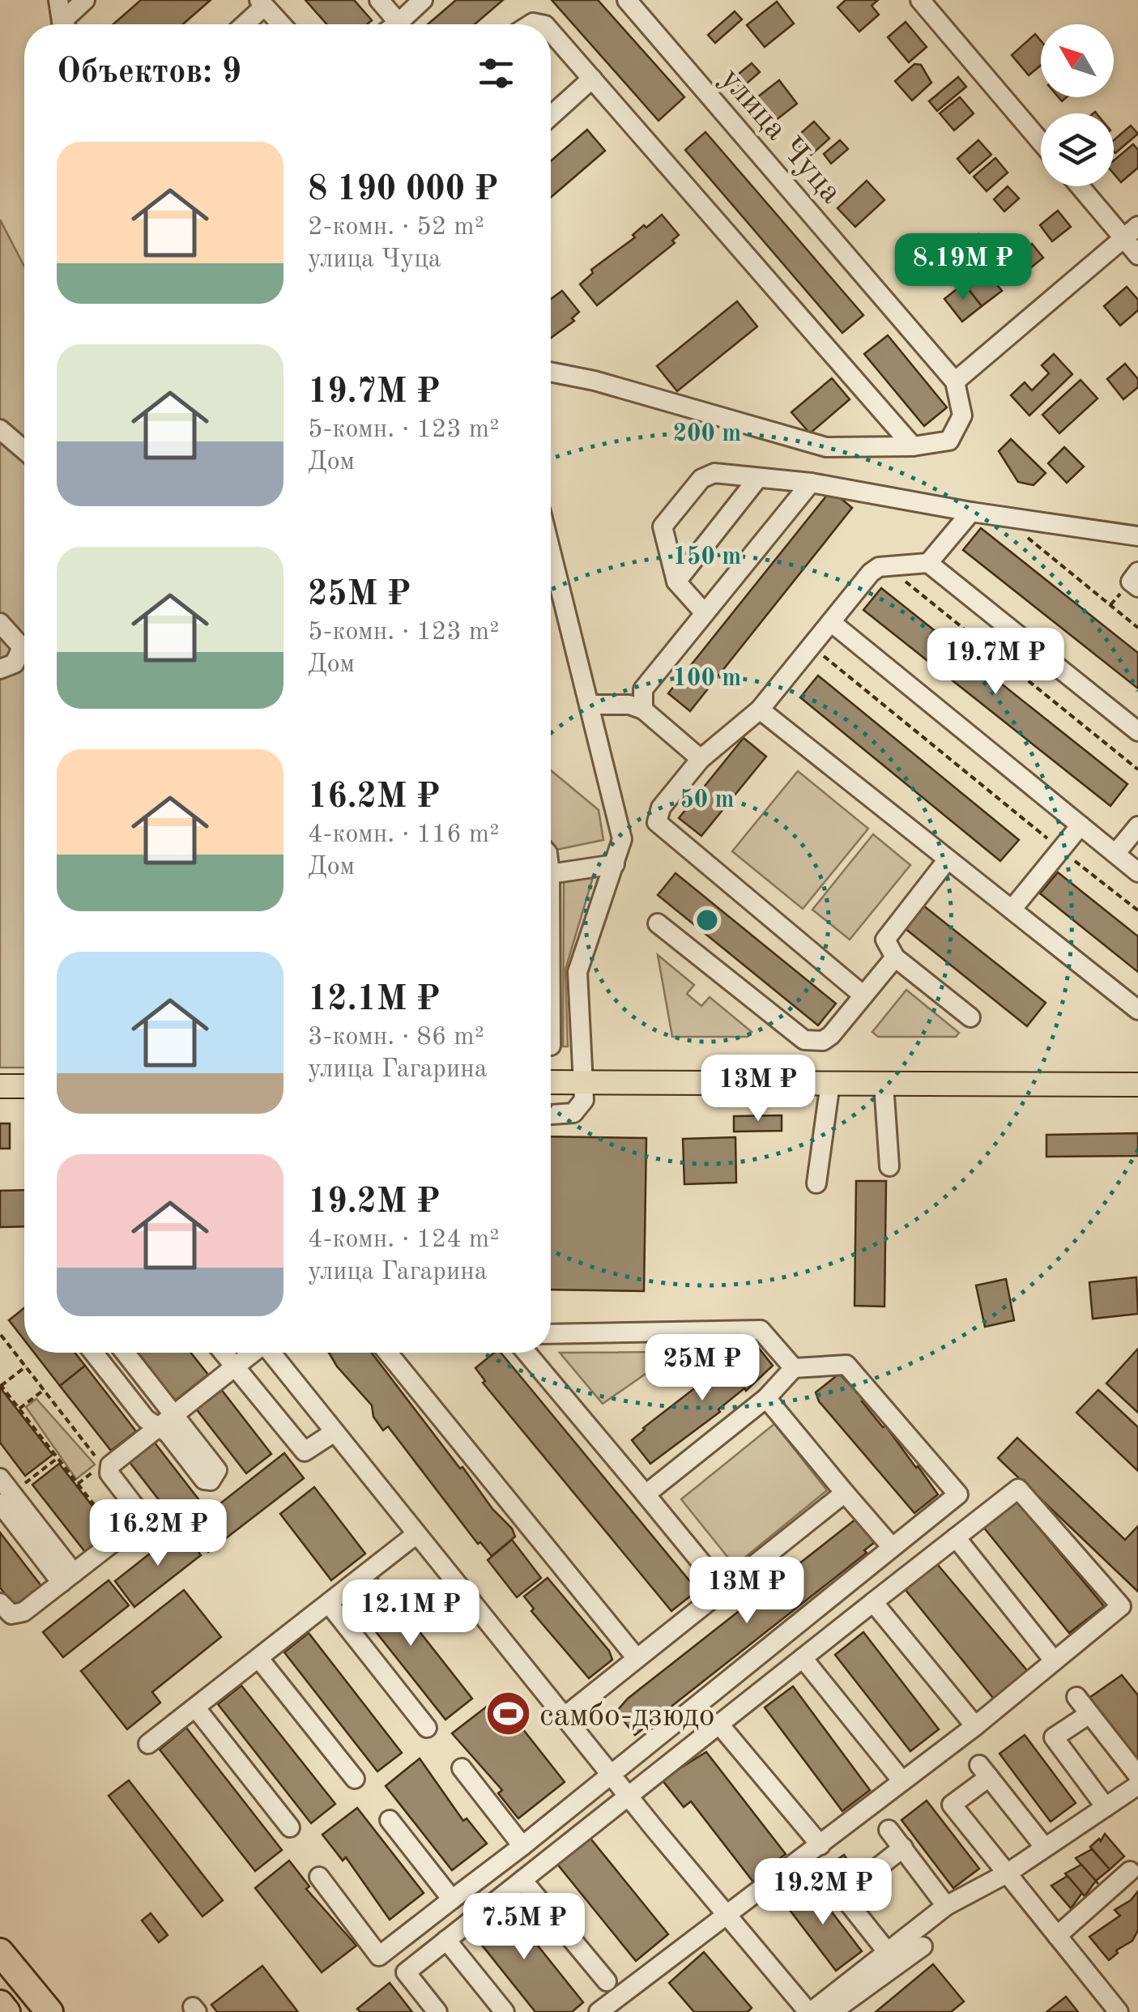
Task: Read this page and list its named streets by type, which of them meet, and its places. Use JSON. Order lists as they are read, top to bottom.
{
  "streets": {
    "street": ["улица Чуца"]
  },
  "places": {
    "sports": ["самбо-дзюдо"]
  },
  "north": "top left",
  "page": {
    "heading": "Объектов: 9",
    "list": [
      {
        "name": "8 190 000 ₽",
        "note": "2-комн. · 52 m² · улица Чуца"
      },
      {
        "name": "19.7M ₽",
        "note": "5-комн. · 123 m² · Дом"
      },
      {
        "name": "25M ₽",
        "note": "5-комн. · 123 m² · Дом"
      },
      {
        "name": "16.2M ₽",
        "note": "4-комн. · 116 m² · Дом"
      },
      {
        "name": "12.1M ₽",
        "note": "3-комн. · 86 m² · улица Гагарина"
      },
      {
        "name": "19.2M ₽",
        "note": "4-комн. · 124 m² · улица Гагарина"
      }
    ],
    "price": [
      "8.19M ₽",
      "19.7M ₽",
      "13M ₽",
      "25M ₽",
      "16.2M ₽",
      "13M ₽",
      "12.1M ₽",
      "19.2M ₽",
      "7.5M ₽"
    ]
  },
  "rings": [
    "200 m",
    "150 m",
    "100 m",
    "50 m"
  ]
}
